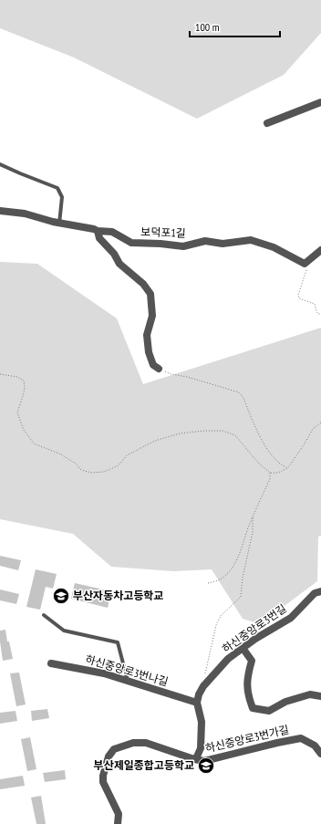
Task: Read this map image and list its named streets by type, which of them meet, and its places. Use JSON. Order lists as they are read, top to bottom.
{
  "streets": {
    "street": [
      "보덕포1길",
      "하신중앙로3번길",
      "하신중앙로3번나길",
      "하신중앙로3번가길"
    ]
  },
  "crossings": [
    ["하신중앙로3번길", "하신중앙로3번나길"]
  ],
  "places": {
    "school or university": ["부산자동차고등학교", "부산제일종합고등학교"]
  },
  "scale_bar": "100 m"
}
